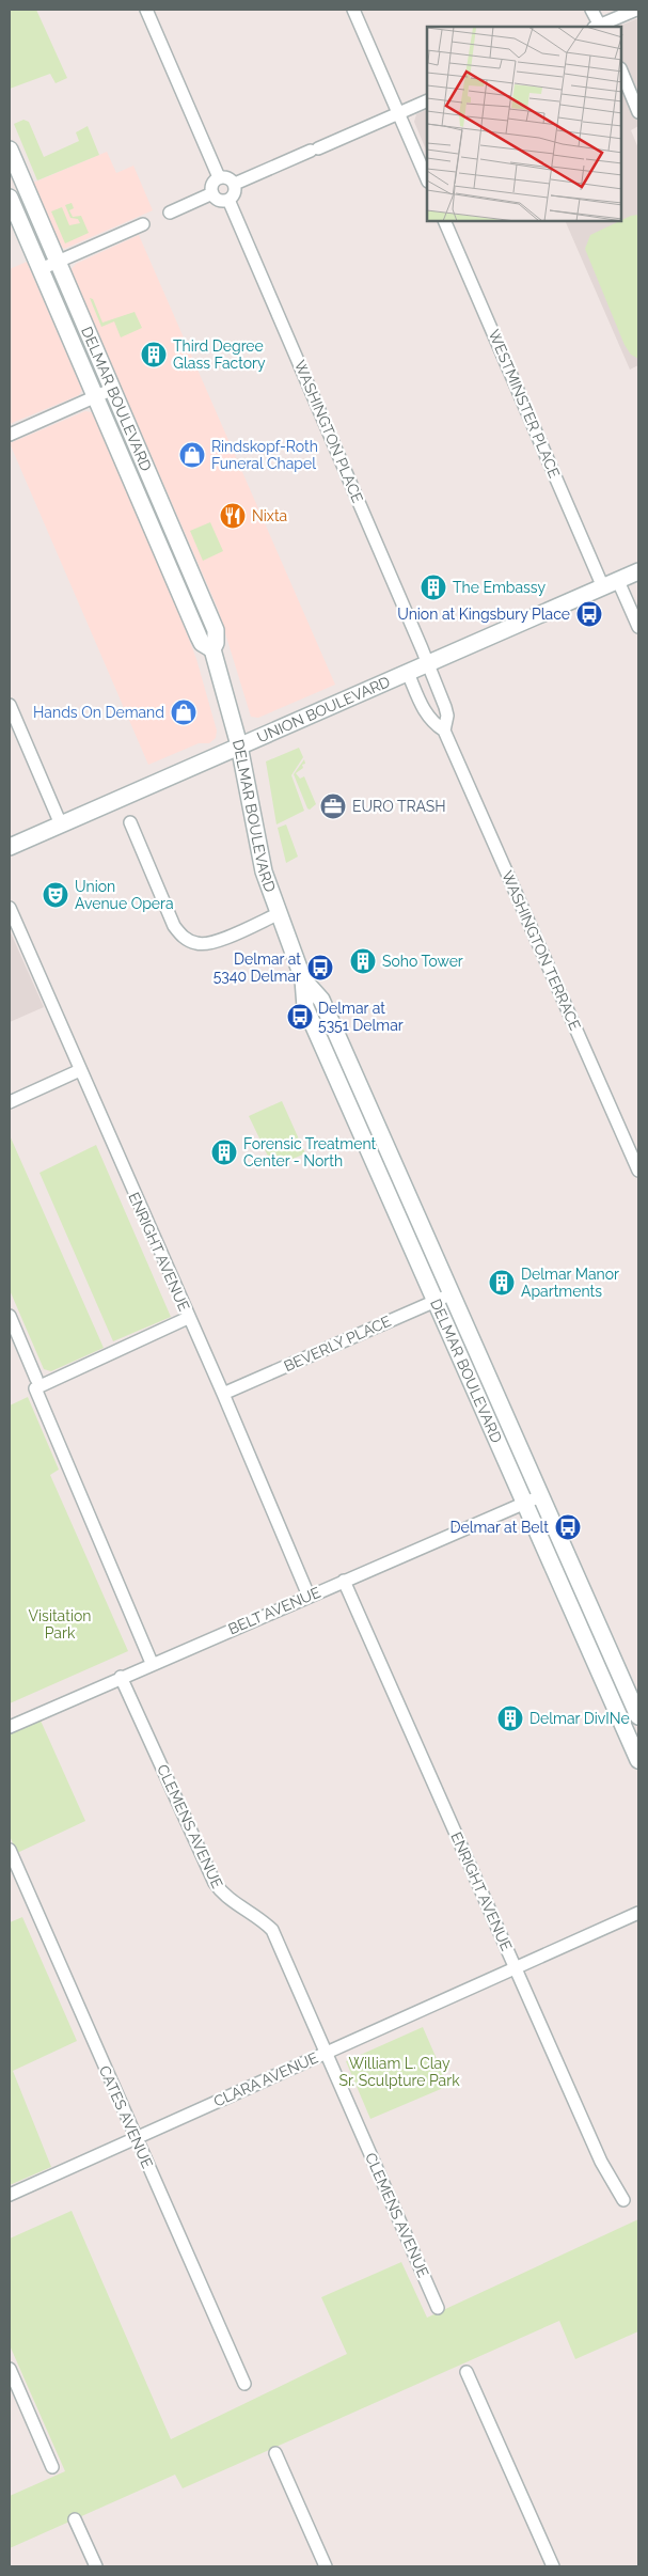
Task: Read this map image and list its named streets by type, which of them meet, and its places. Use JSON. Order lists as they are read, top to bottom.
{
  "streets": {
    "main road": ["DELMAR BOULEVARD", "UNION BOULEVARD"],
    "street": [
      "WESTMINSTER PLACE",
      "WASHINGTON PLACE",
      "WASHINGTON TERRACE",
      "ENRIGHT AVENUE",
      "BEVERLY PLACE",
      "BELT AVENUE",
      "CLEMENS AVENUE",
      "CLARA AVENUE",
      "CATES AVENUE"
    ]
  },
  "crossings": [
    ["DELMAR BOULEVARD", "UNION BOULEVARD"],
    ["DELMAR BOULEVARD", "BEVERLY PLACE"],
    ["DELMAR BOULEVARD", "BELT AVENUE"],
    ["WESTMINSTER PLACE", "UNION BOULEVARD"],
    ["WASHINGTON PLACE", "UNION BOULEVARD"],
    ["WASHINGTON PLACE", "WASHINGTON TERRACE"],
    ["ENRIGHT AVENUE", "BEVERLY PLACE"],
    ["ENRIGHT AVENUE", "BELT AVENUE"],
    ["ENRIGHT AVENUE", "CLARA AVENUE"],
    ["BELT AVENUE", "CLEMENS AVENUE"],
    ["CLEMENS AVENUE", "CLARA AVENUE"],
    ["CLARA AVENUE", "CATES AVENUE"]
  ],
  "parks": ["Visitation Park", "William L. Clay Sr. Sculpture Park"],
  "places": {
    "building": [
      "Third Degree Glass Factory",
      "The Embassy",
      "Soho Tower",
      "Forensic Treatment Center - North",
      "Delmar Manor Apartments",
      "Delmar DivINe"
    ],
    "shop": ["Rindskopf-Roth Funeral Chapel", "Hands On Demand"],
    "restaurant": ["Nixta"],
    "bus stop": [
      "Union at Kingsbury Place",
      "Delmar at 5340 Delmar",
      "Delmar at 5351 Delmar",
      "Delmar at Belt"
    ],
    "office": ["EURO TRASH"],
    "theatre": ["Union Avenue Opera"]
  }
}
